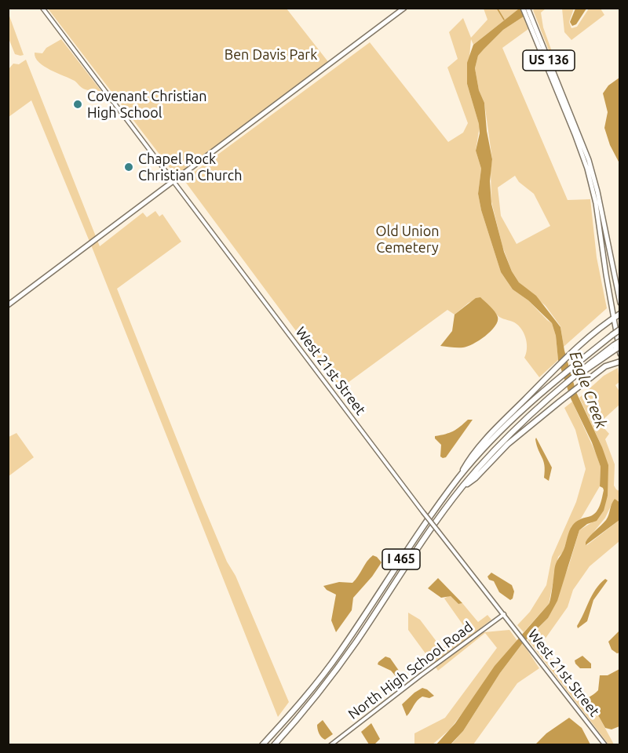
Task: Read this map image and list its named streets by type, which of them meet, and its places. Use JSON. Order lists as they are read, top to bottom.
{
  "streets": {
    "highway": ["I 465"],
    "main road": ["US 136"],
    "street": ["West 21st Street", "North High School Road"]
  },
  "crossings": [
    ["West 21st Street", "North High School Road"]
  ],
  "water": ["Eagle Creek"],
  "parks": ["Ben Davis Park", "Old Union Cemetery"],
  "places": ["Covenant Christian High School", "Chapel Rock Christian Church"]
}
